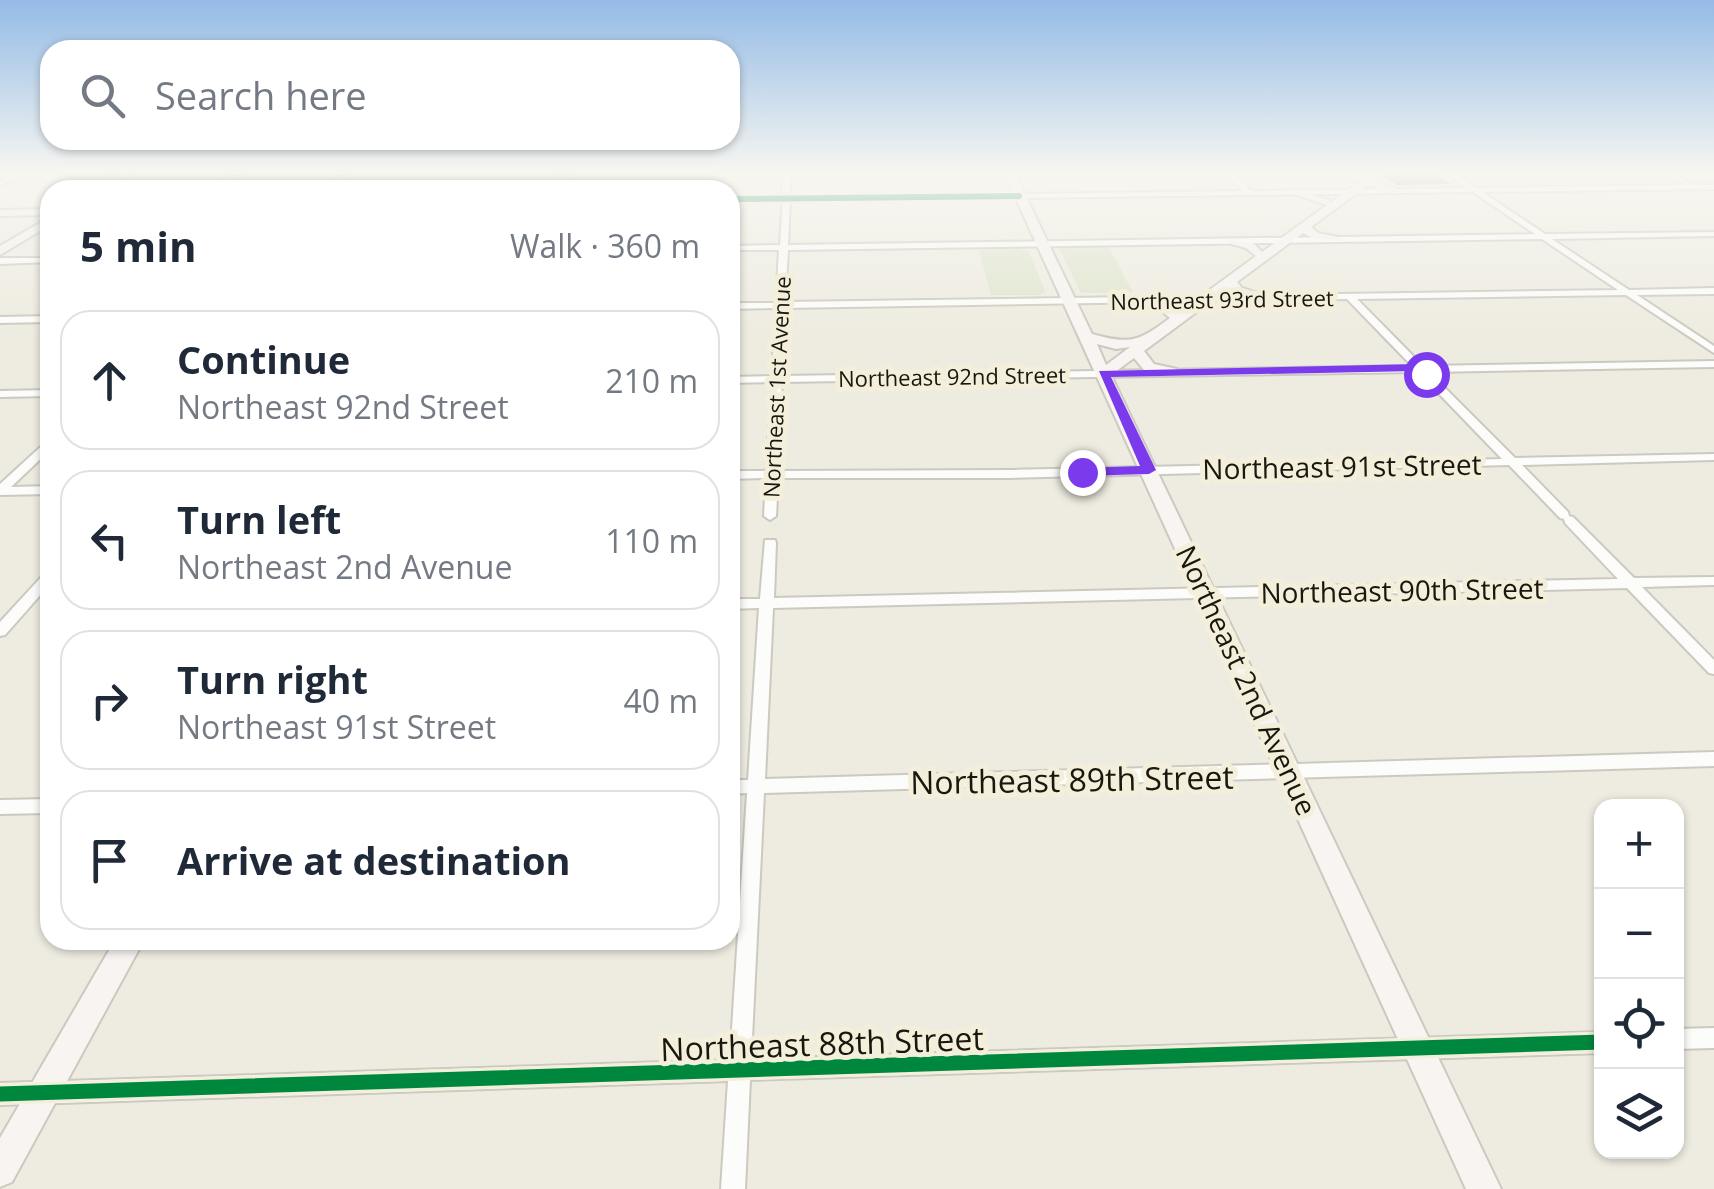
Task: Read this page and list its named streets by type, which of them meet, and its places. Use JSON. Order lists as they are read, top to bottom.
{
  "streets": {
    "main road": ["Northeast 2nd Avenue"],
    "street": [
      "Northeast 93rd Street",
      "Northeast 92nd Street",
      "Northeast 1st Avenue",
      "Northeast 91st Street",
      "Northeast 90th Street",
      "Northeast 89th Street",
      "Northeast 88th Street"
    ]
  },
  "crossings": [
    ["Northeast 93rd Street", "Northeast 1st Avenue"],
    ["Northeast 93rd Street", "Northeast 2nd Avenue"],
    ["Northeast 92nd Street", "Northeast 1st Avenue"],
    ["Northeast 92nd Street", "Northeast 2nd Avenue"],
    ["Northeast 1st Avenue", "Northeast 91st Street"],
    ["Northeast 91st Street", "Northeast 2nd Avenue"],
    ["Northeast 90th Street", "Northeast 2nd Avenue"],
    ["Northeast 2nd Avenue", "Northeast 89th Street"],
    ["Northeast 2nd Avenue", "Northeast 88th Street"]
  ],
  "page": {
    "search": "Search here",
    "heading": ["5 min", "Walk · 360 m"],
    "list": [
      ["Continue", "Northeast 92nd Street", "210 m"],
      ["Turn left", "Northeast 2nd Avenue", "110 m"],
      ["Turn right", "Northeast 91st Street", "40 m"],
      "Arrive at destination"
    ],
    "map_buttons": ["+", "−"]
  }
}
